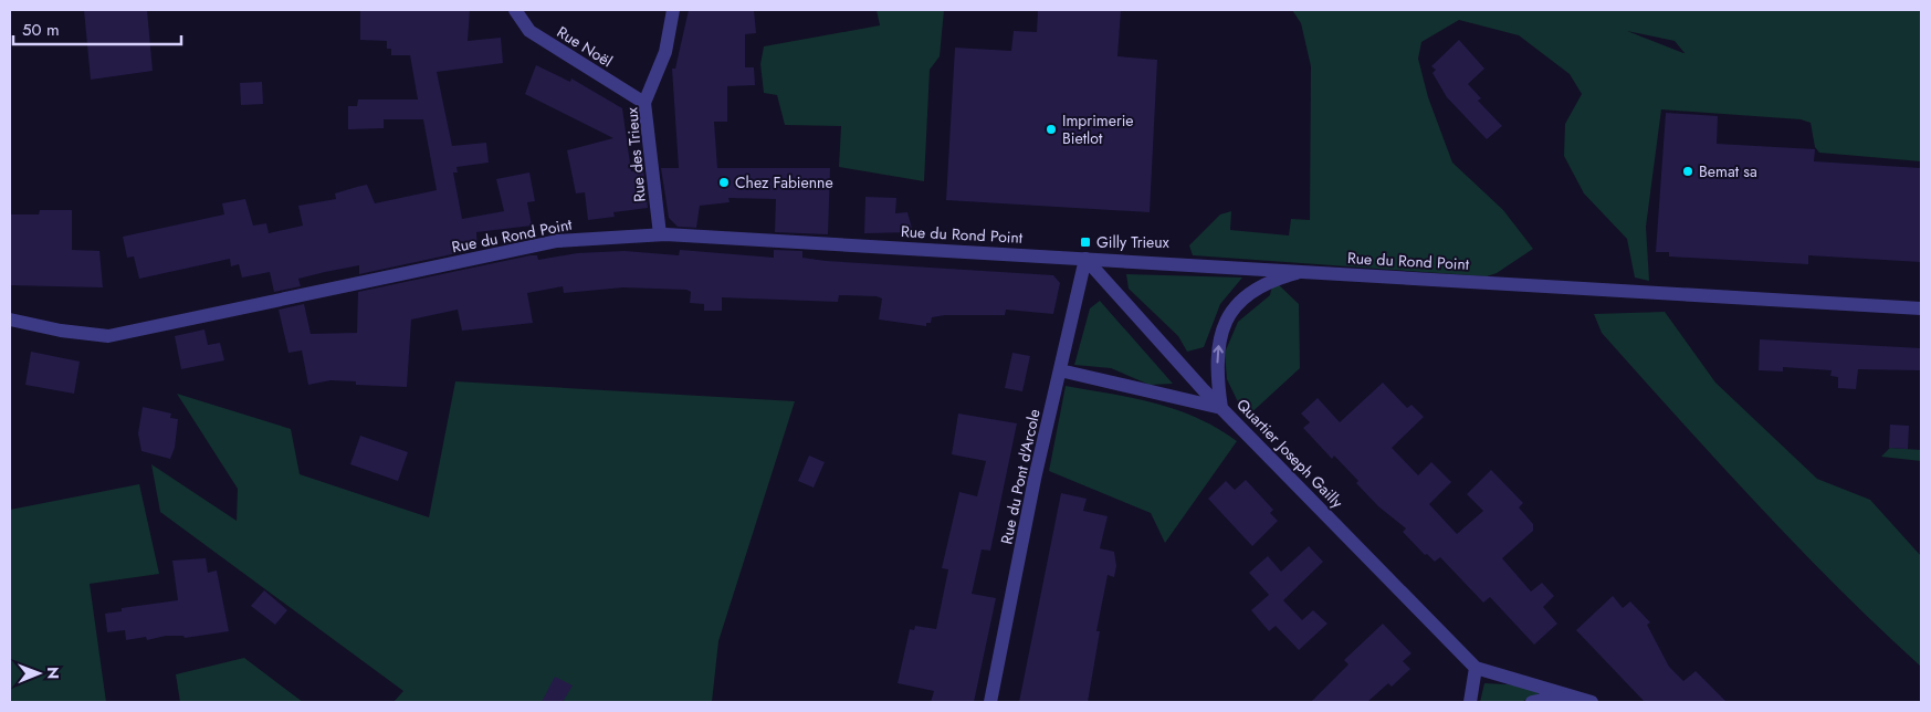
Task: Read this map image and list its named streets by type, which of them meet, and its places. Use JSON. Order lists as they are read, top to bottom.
{
  "streets": {
    "street": [
      "Rue Noël",
      "Rue des Trieux",
      "Rue du Rond Point",
      "Quartier Joseph Gailly",
      "Rue du Pont d'Arcole"
    ]
  },
  "crossings": [
    ["Rue Noël", "Rue des Trieux"],
    ["Rue des Trieux", "Rue du Rond Point"],
    ["Rue du Rond Point", "Quartier Joseph Gailly"],
    ["Rue du Rond Point", "Rue du Pont d'Arcole"],
    ["Quartier Joseph Gailly", "Rue du Pont d'Arcole"]
  ],
  "places": {
    "other": ["Imprimerie Bietlot", "Bemat sa", "Chez Fabienne"],
    "transit": ["Gilly Trieux"]
  },
  "scale_bar": "50 m",
  "north": "right"
}
